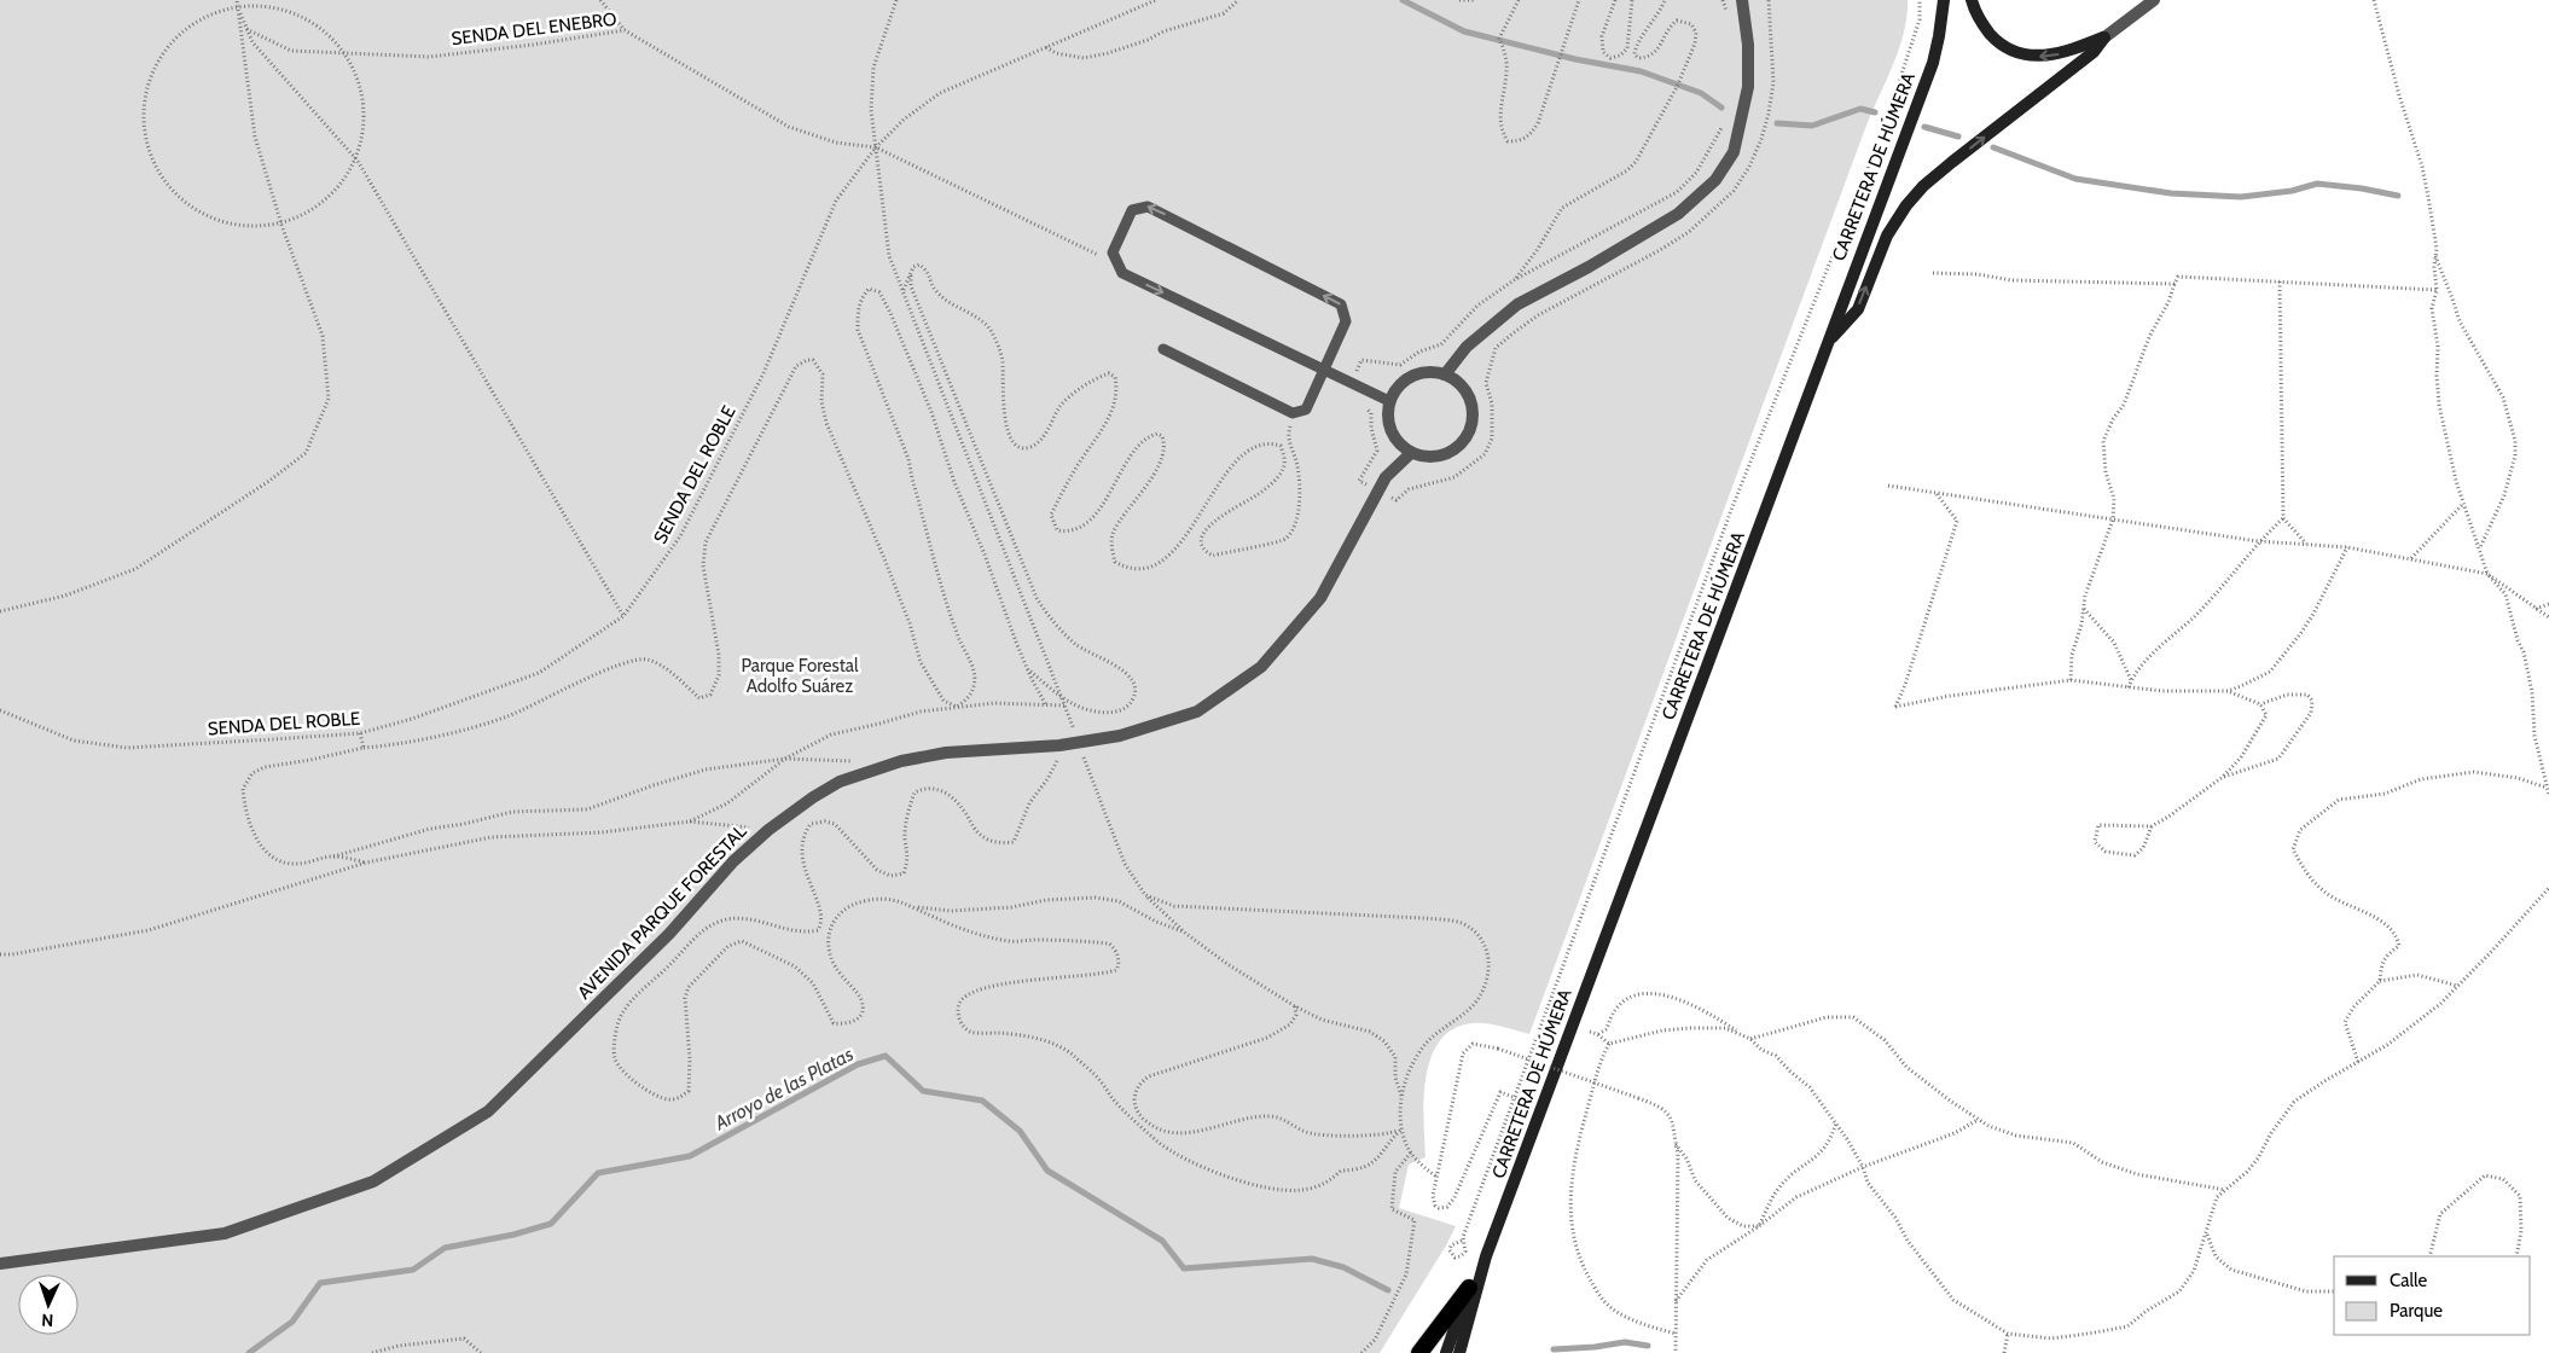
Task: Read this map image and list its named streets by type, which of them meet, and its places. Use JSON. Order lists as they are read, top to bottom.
{
  "streets": {
    "main road": ["CARRETERA DE HÚMERA"],
    "street": ["AVENIDA PARQUE FORESTAL"],
    "path": ["SENDA DEL ENEBRO", "SENDA DEL ROBLE"]
  },
  "crossings": [
    ["SENDA DEL ENEBRO", "SENDA DEL ROBLE"]
  ],
  "water": ["Arroyo de las Platas"],
  "parks": ["Parque Forestal Adolfo Suárez"],
  "legend": ["Calle", "Parque"],
  "north": "bottom"
}
